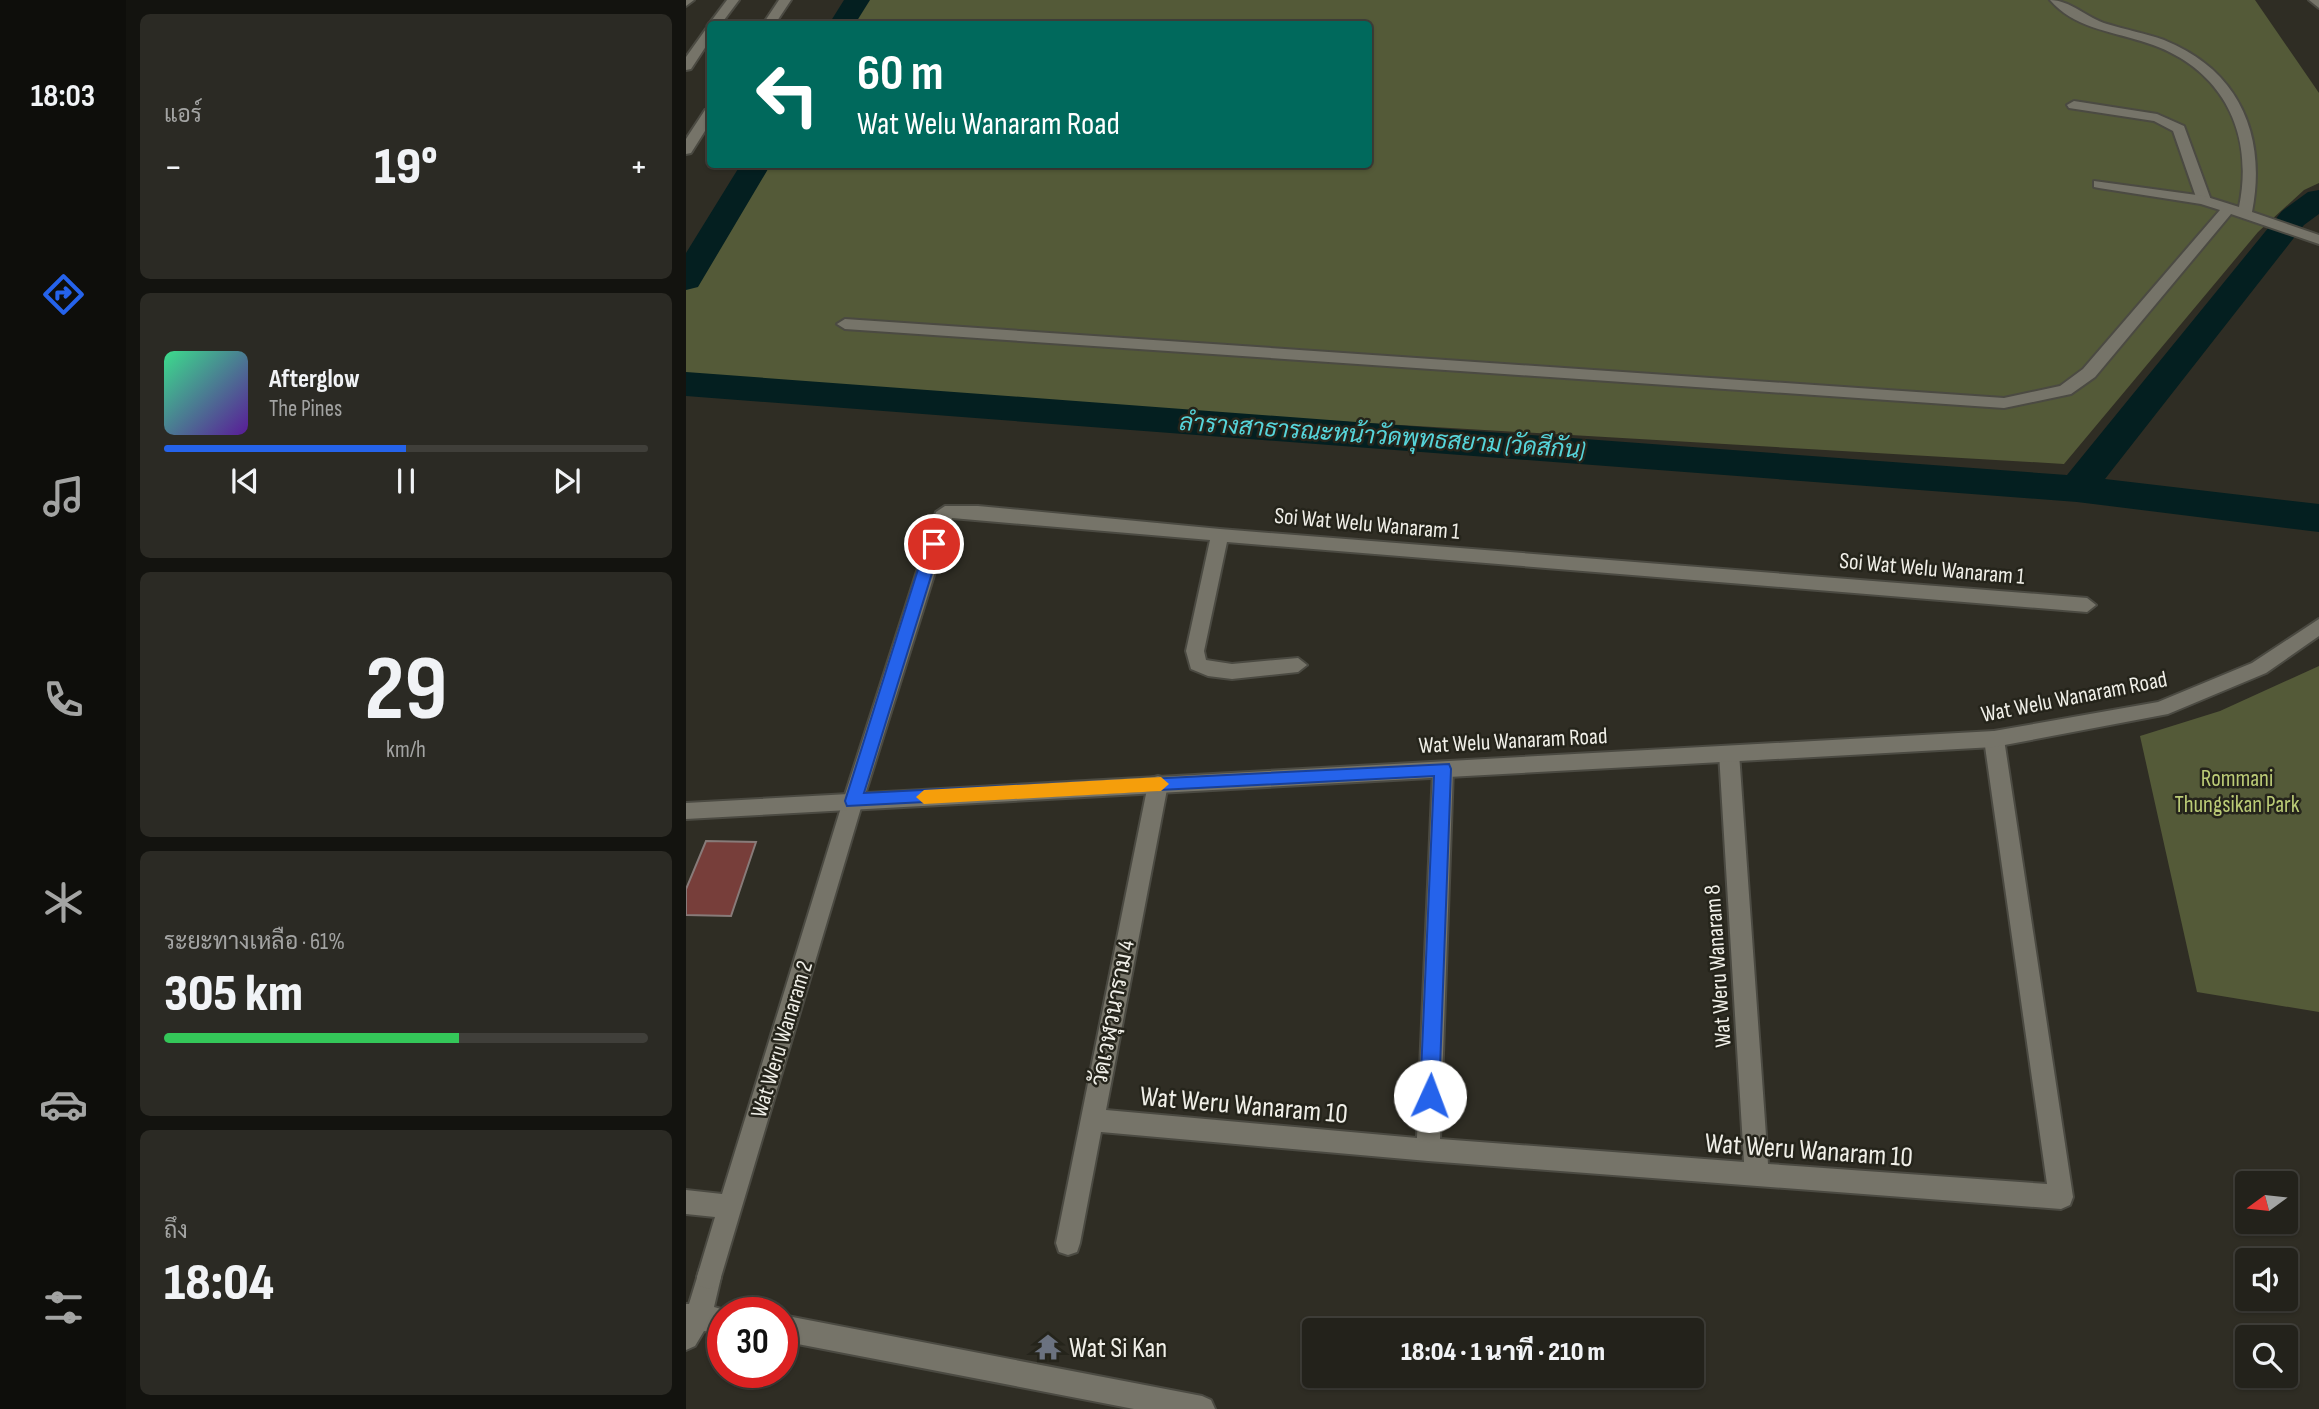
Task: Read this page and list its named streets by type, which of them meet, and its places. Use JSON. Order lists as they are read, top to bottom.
{
  "streets": {
    "street": [
      "Soi Wat Welu Wanaram 1",
      "Wat Welu Wanaram Road",
      "Wat Weru Wanaram 8",
      "วัดเวฬุวนาราม 4",
      "Wat Weru Wanaram 2",
      "Wat Weru Wanaram 10"
    ]
  },
  "crossings": [
    ["Soi Wat Welu Wanaram 1", "Wat Welu Wanaram Road"],
    ["Soi Wat Welu Wanaram 1", "Wat Weru Wanaram 2"],
    ["Wat Welu Wanaram Road", "Wat Weru Wanaram 8"],
    ["Wat Welu Wanaram Road", "วัดเวฬุวนาราม 4"],
    ["Wat Welu Wanaram Road", "Wat Weru Wanaram 2"],
    ["Wat Welu Wanaram Road", "Wat Weru Wanaram 10"],
    ["Wat Weru Wanaram 8", "Wat Weru Wanaram 10"],
    ["วัดเวฬุวนาราม 4", "Wat Weru Wanaram 10"]
  ],
  "water": ["ลำรางสาธารณะหน้าวัดพุทธสยาม (วัดสีกัน)"],
  "parks": ["Rommani Thungsikan Park"],
  "places": {
    "temple": ["Wat Si Kan"]
  },
  "north": "left",
  "page": {
    "tabs": "18:03",
    "tile": [
      "แอร์",
      ["29", "km/h"],
      ["ระยะทางเหลือ · 61%", "305 km"],
      ["ถึง", "18:04"]
    ],
    "turn": ["60 m", "Wat Welu Wanaram Road"],
    "heat": ["−", "19°", "+"],
    "song": ["Afterglow", "The Pines"],
    "limit": "30",
    "trip": "18:04 · 1 นาที · 210 m"
  }
}
